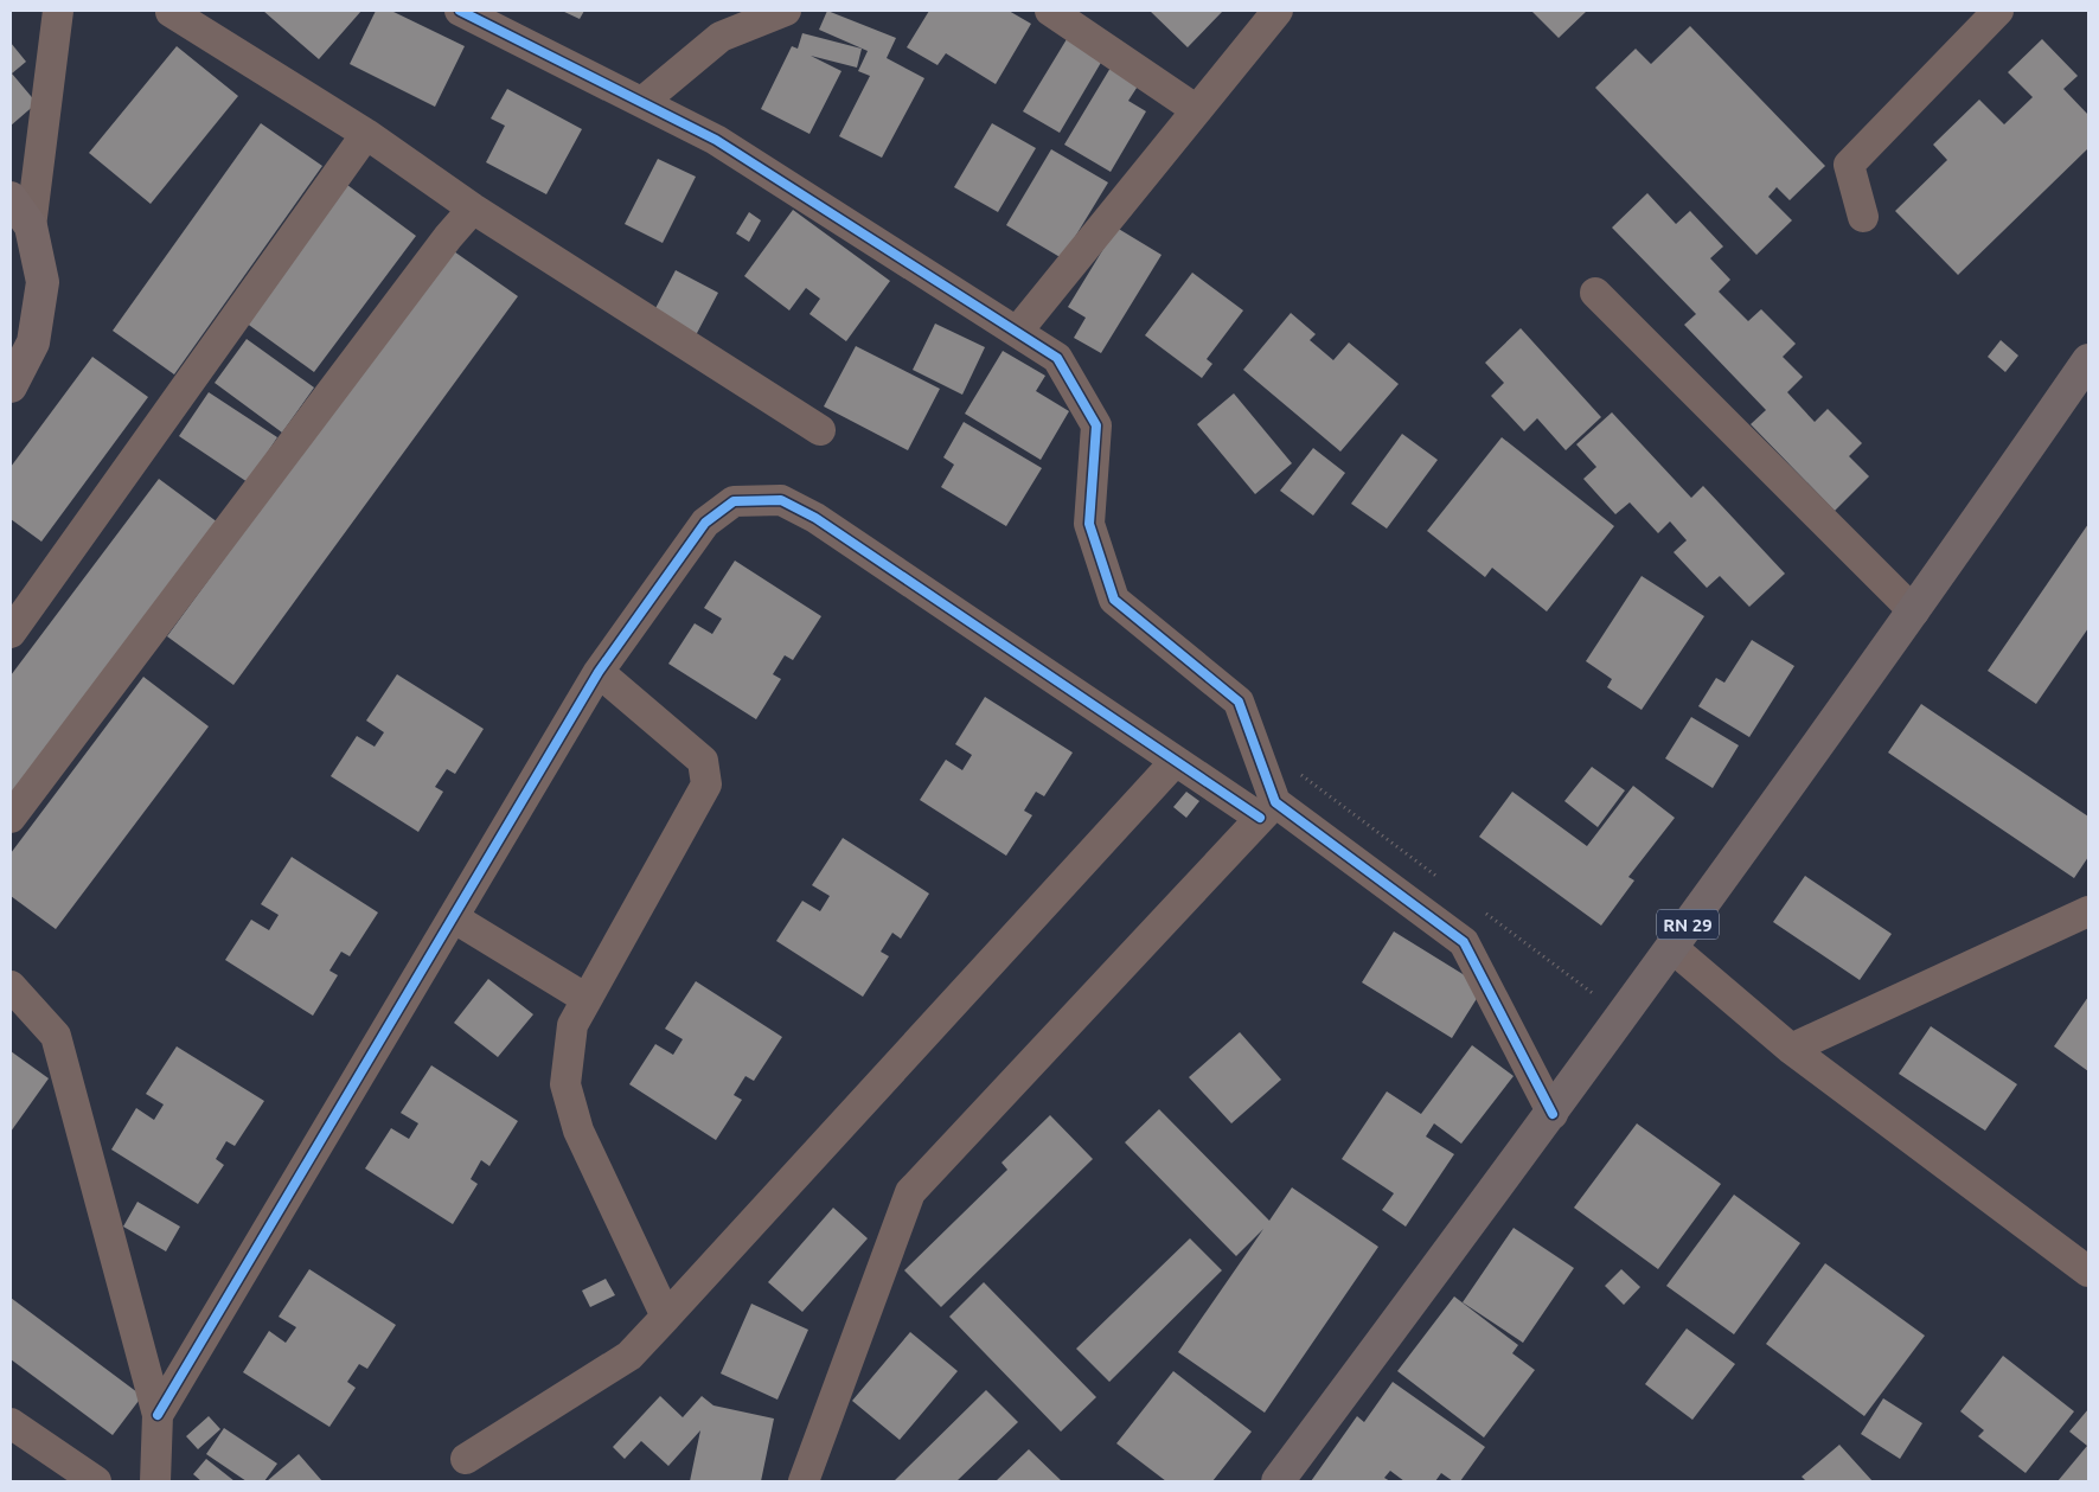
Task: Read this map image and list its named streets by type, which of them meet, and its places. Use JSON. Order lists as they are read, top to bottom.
{
  "streets": {
    "main road": ["RN 29"]
  }
}
